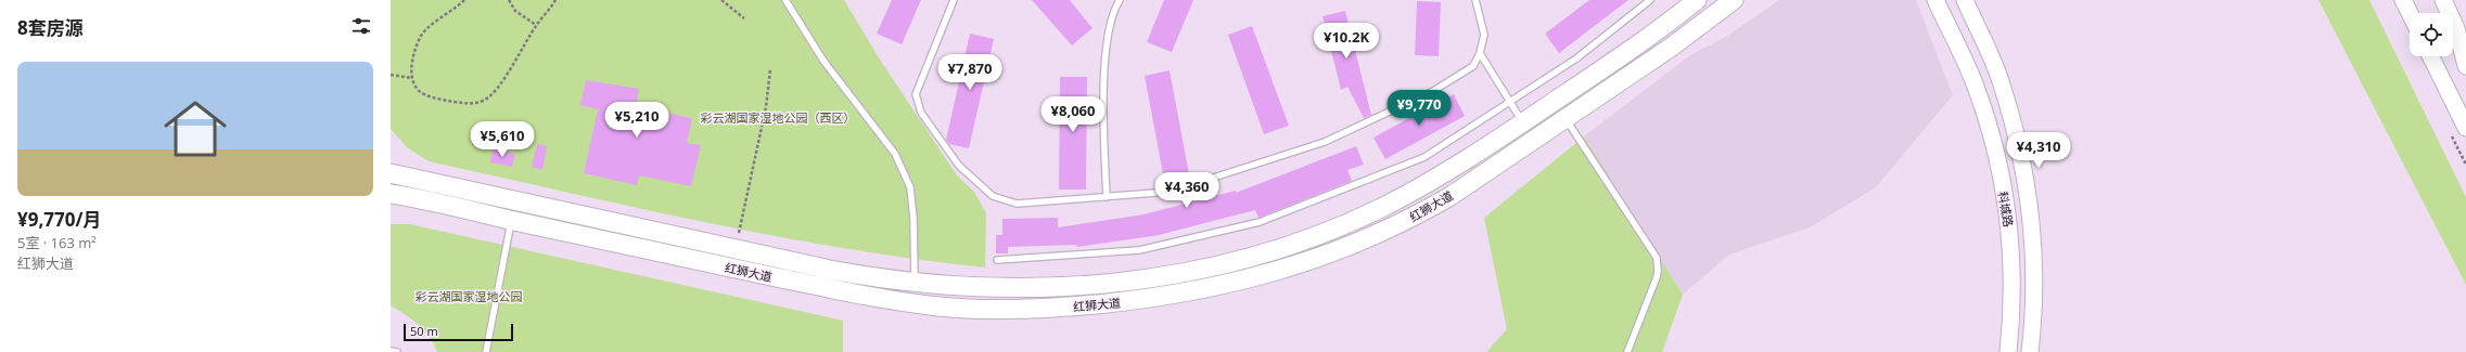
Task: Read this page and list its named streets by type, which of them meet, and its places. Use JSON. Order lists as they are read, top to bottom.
{
  "streets": {
    "main road": ["红狮大道", "科城路"]
  },
  "parks": ["彩云湖国家湿地公园（西区）", "彩云湖国家湿地公园"],
  "scale_bar": "50 m",
  "page": {
    "heading": "8套房源",
    "price": [
      "¥10.2K",
      "¥7,870",
      "¥9,770",
      "¥8,060",
      "¥5,210",
      "¥5,610",
      "¥4,310",
      "¥4,360"
    ],
    "list": [
      {
        "name": "¥9,770/月",
        "note": "5室 · 163 m² · 红狮大道"
      }
    ],
    "scale": "50 m"
  }
}
